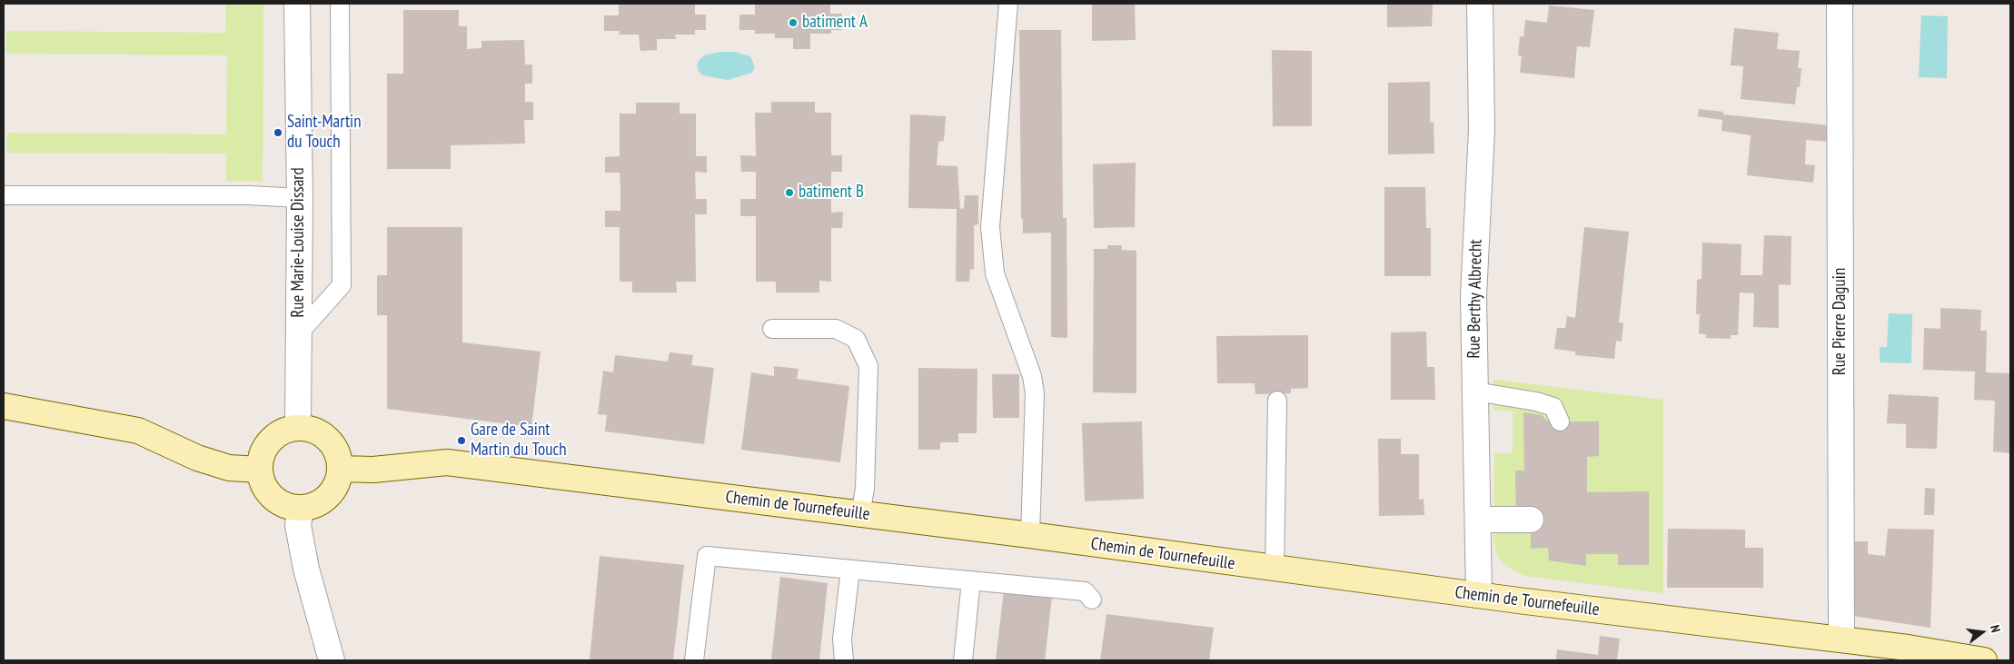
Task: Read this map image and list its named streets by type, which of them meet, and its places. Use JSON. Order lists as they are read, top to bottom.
{
  "streets": {
    "street": [
      "Rue Marie-Louise Dissard",
      "Rue Berthy Albrecht",
      "Rue Pierre Daguin",
      "Chemin de Tournefeuille"
    ]
  },
  "crossings": [
    ["Rue Marie-Louise Dissard", "Chemin de Tournefeuille"],
    ["Rue Berthy Albrecht", "Chemin de Tournefeuille"],
    ["Rue Pierre Daguin", "Chemin de Tournefeuille"]
  ],
  "places": [
    "batiment A",
    "Saint-Martin du Touch",
    "batiment B",
    "Gare de Saint Martin du Touch"
  ],
  "north": "right"
}
